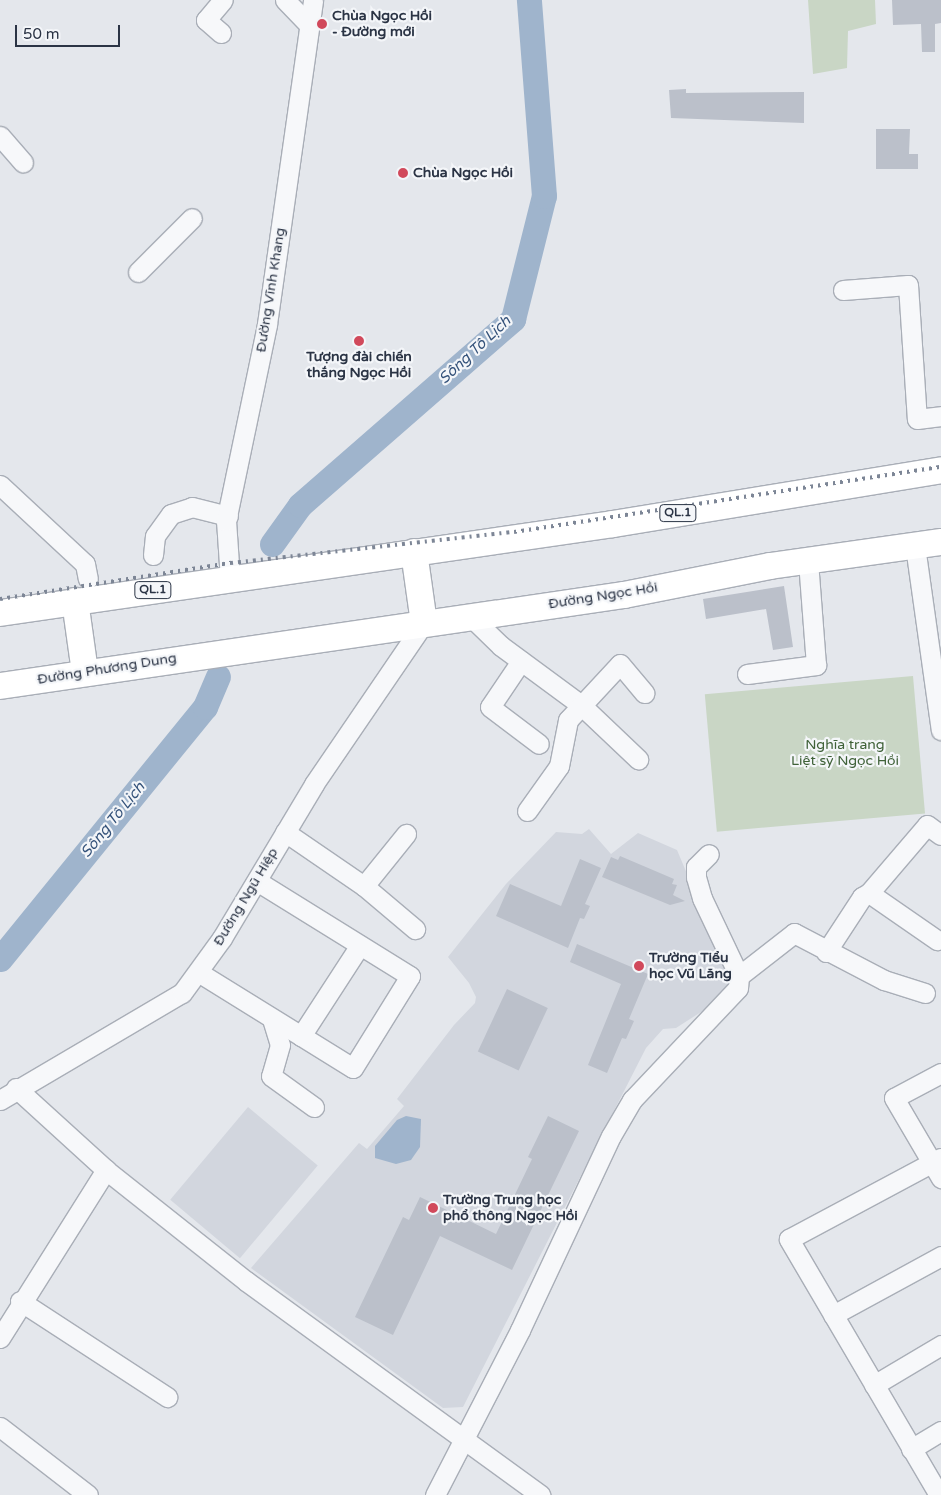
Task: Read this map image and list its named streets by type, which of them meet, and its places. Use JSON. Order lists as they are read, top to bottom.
{
  "streets": {
    "highway": ["QL.1", "Đường Ngọc Hồi", "Đường Phương Dung"],
    "street": ["Đường Vĩnh Khang", "Đường Ngũ Hiệp"]
  },
  "crossings": [
    ["Đường Vĩnh Khang", "QL.1"],
    ["Đường Ngọc Hồi", "Đường Phương Dung"],
    ["Đường Ngọc Hồi", "Đường Ngũ Hiệp"]
  ],
  "water": ["Sông Tô Lịch"],
  "parks": ["Nghĩa trang Liệt sỹ Ngọc Hồi"],
  "places": [
    "Chùa Ngọc Hồi - Đường mới",
    "Chùa Ngọc Hồi",
    "Tượng đài chiến thắng Ngọc Hồi",
    "Trường Tiểu học Vũ Lăng",
    "Trường Trung học phổ thông Ngọc Hồi"
  ],
  "scale_bar": "50 m"
}
